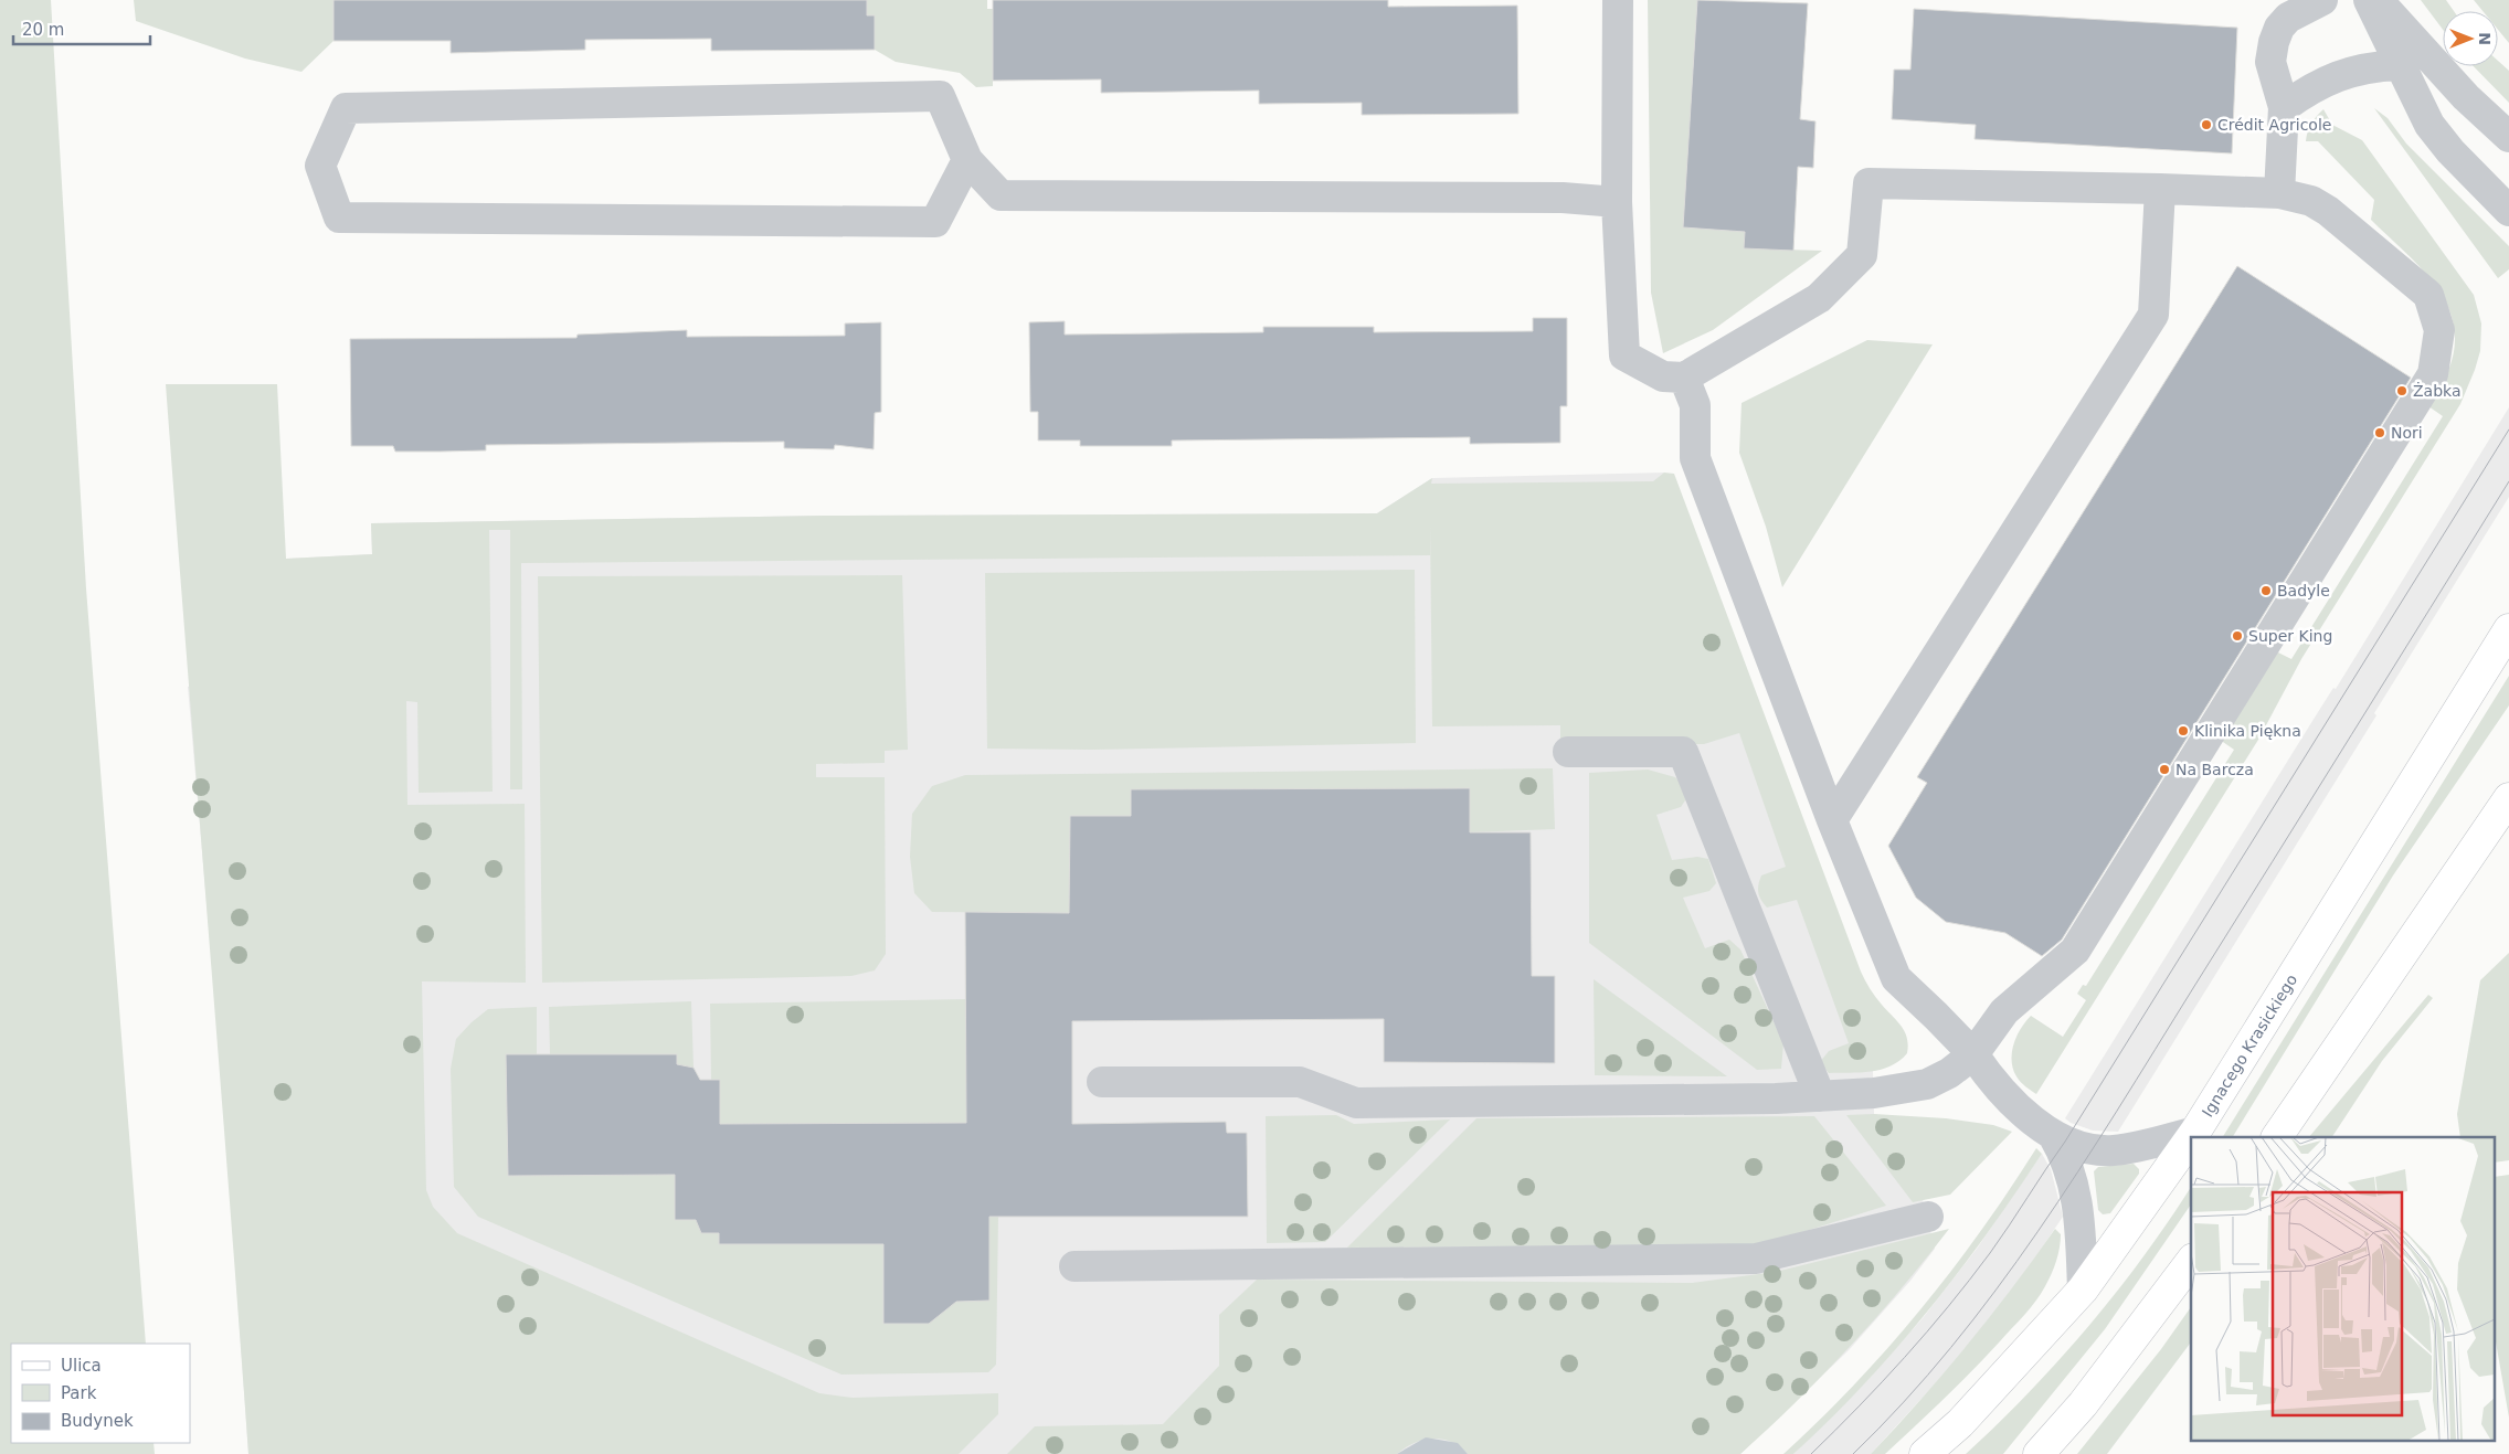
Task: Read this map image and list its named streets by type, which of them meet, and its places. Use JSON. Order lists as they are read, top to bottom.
{
  "streets": {
    "main road": ["Ignacego Krasickiego"]
  },
  "places": [
    "Crédit Agricole",
    "Żabka",
    "Nori",
    "Badyle",
    "Super King",
    "Klinika Piękna",
    "Na Barcza"
  ],
  "legend": ["Ulica", "Park", "Budynek"],
  "scale_bar": "20 m",
  "north": "right"
}
